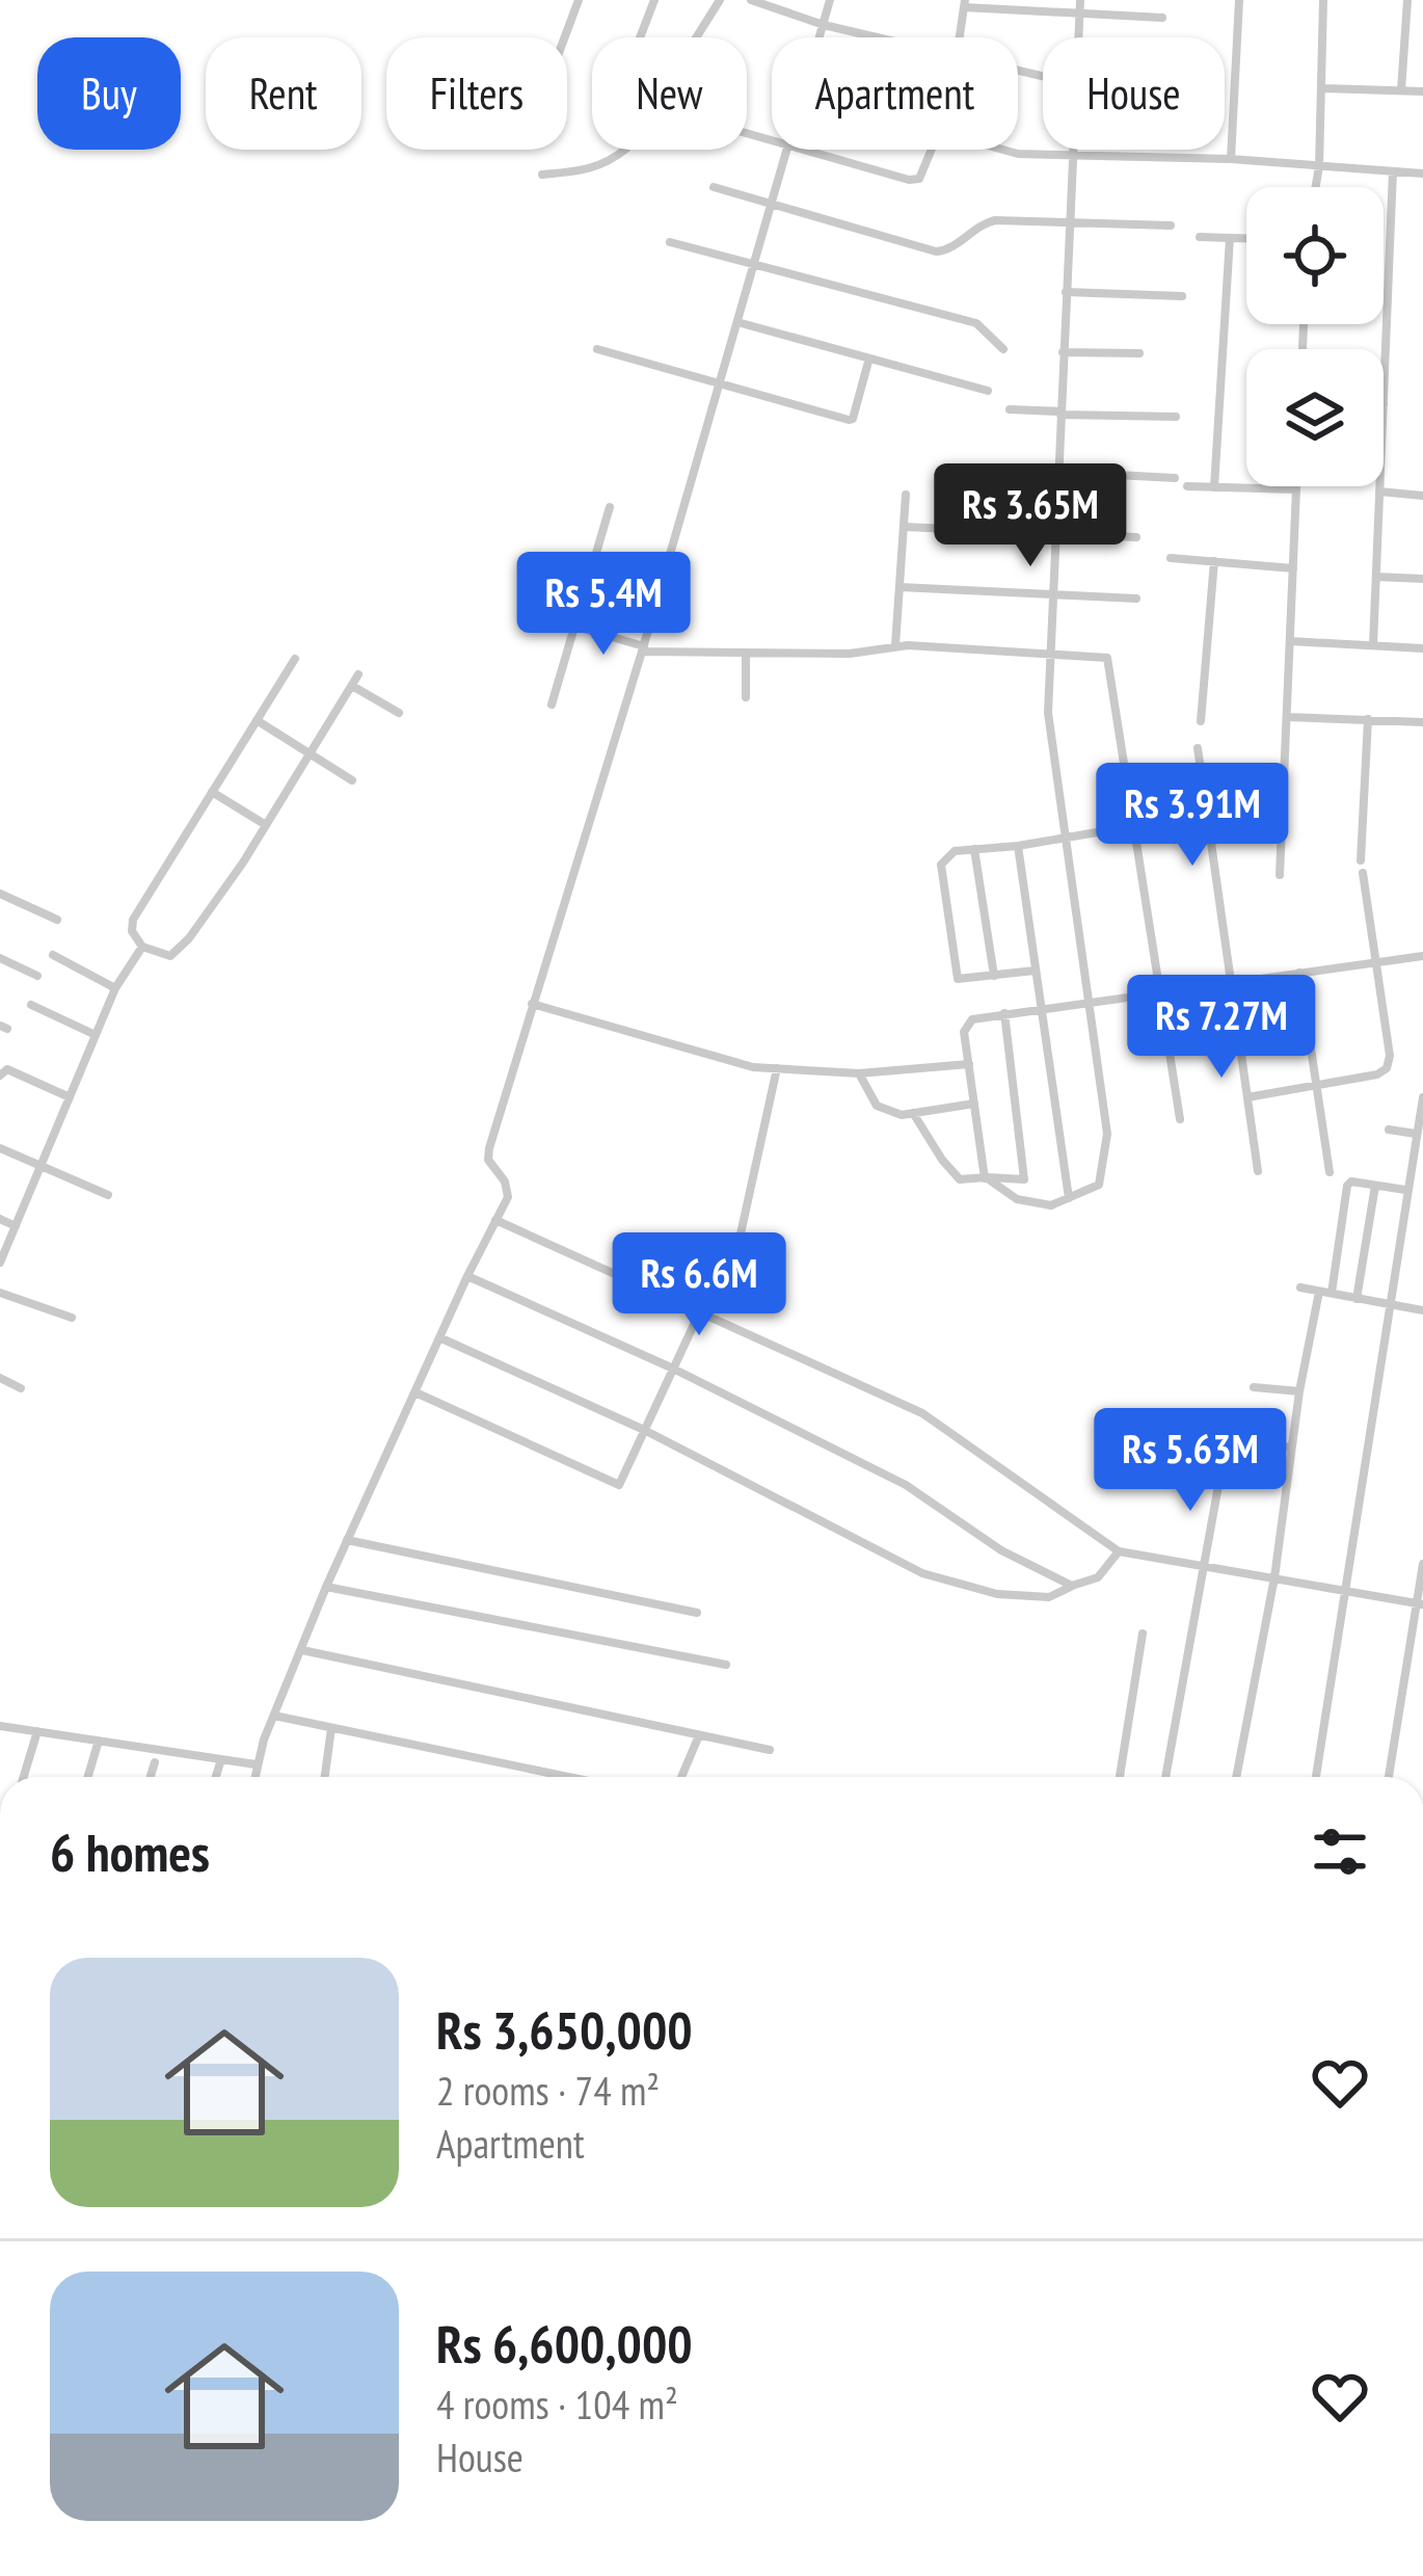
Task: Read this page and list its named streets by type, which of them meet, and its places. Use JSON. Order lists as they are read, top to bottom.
{
  "page": {
    "chip": [
      "Buy",
      "Rent",
      "Filters",
      "New",
      "Apartment",
      "House"
    ],
    "price": [
      "Rs 3.65M",
      "Rs 5.4M",
      "Rs 3.91M",
      "Rs 7.27M",
      "Rs 6.6M",
      "Rs 5.63M"
    ],
    "heading": "6 homes",
    "list": [
      {
        "name": "Rs 3,650,000",
        "note": "2 rooms · 74 m² · Apartment"
      },
      {
        "name": "Rs 6,600,000",
        "note": "4 rooms · 104 m² · House"
      }
    ]
  }
}
